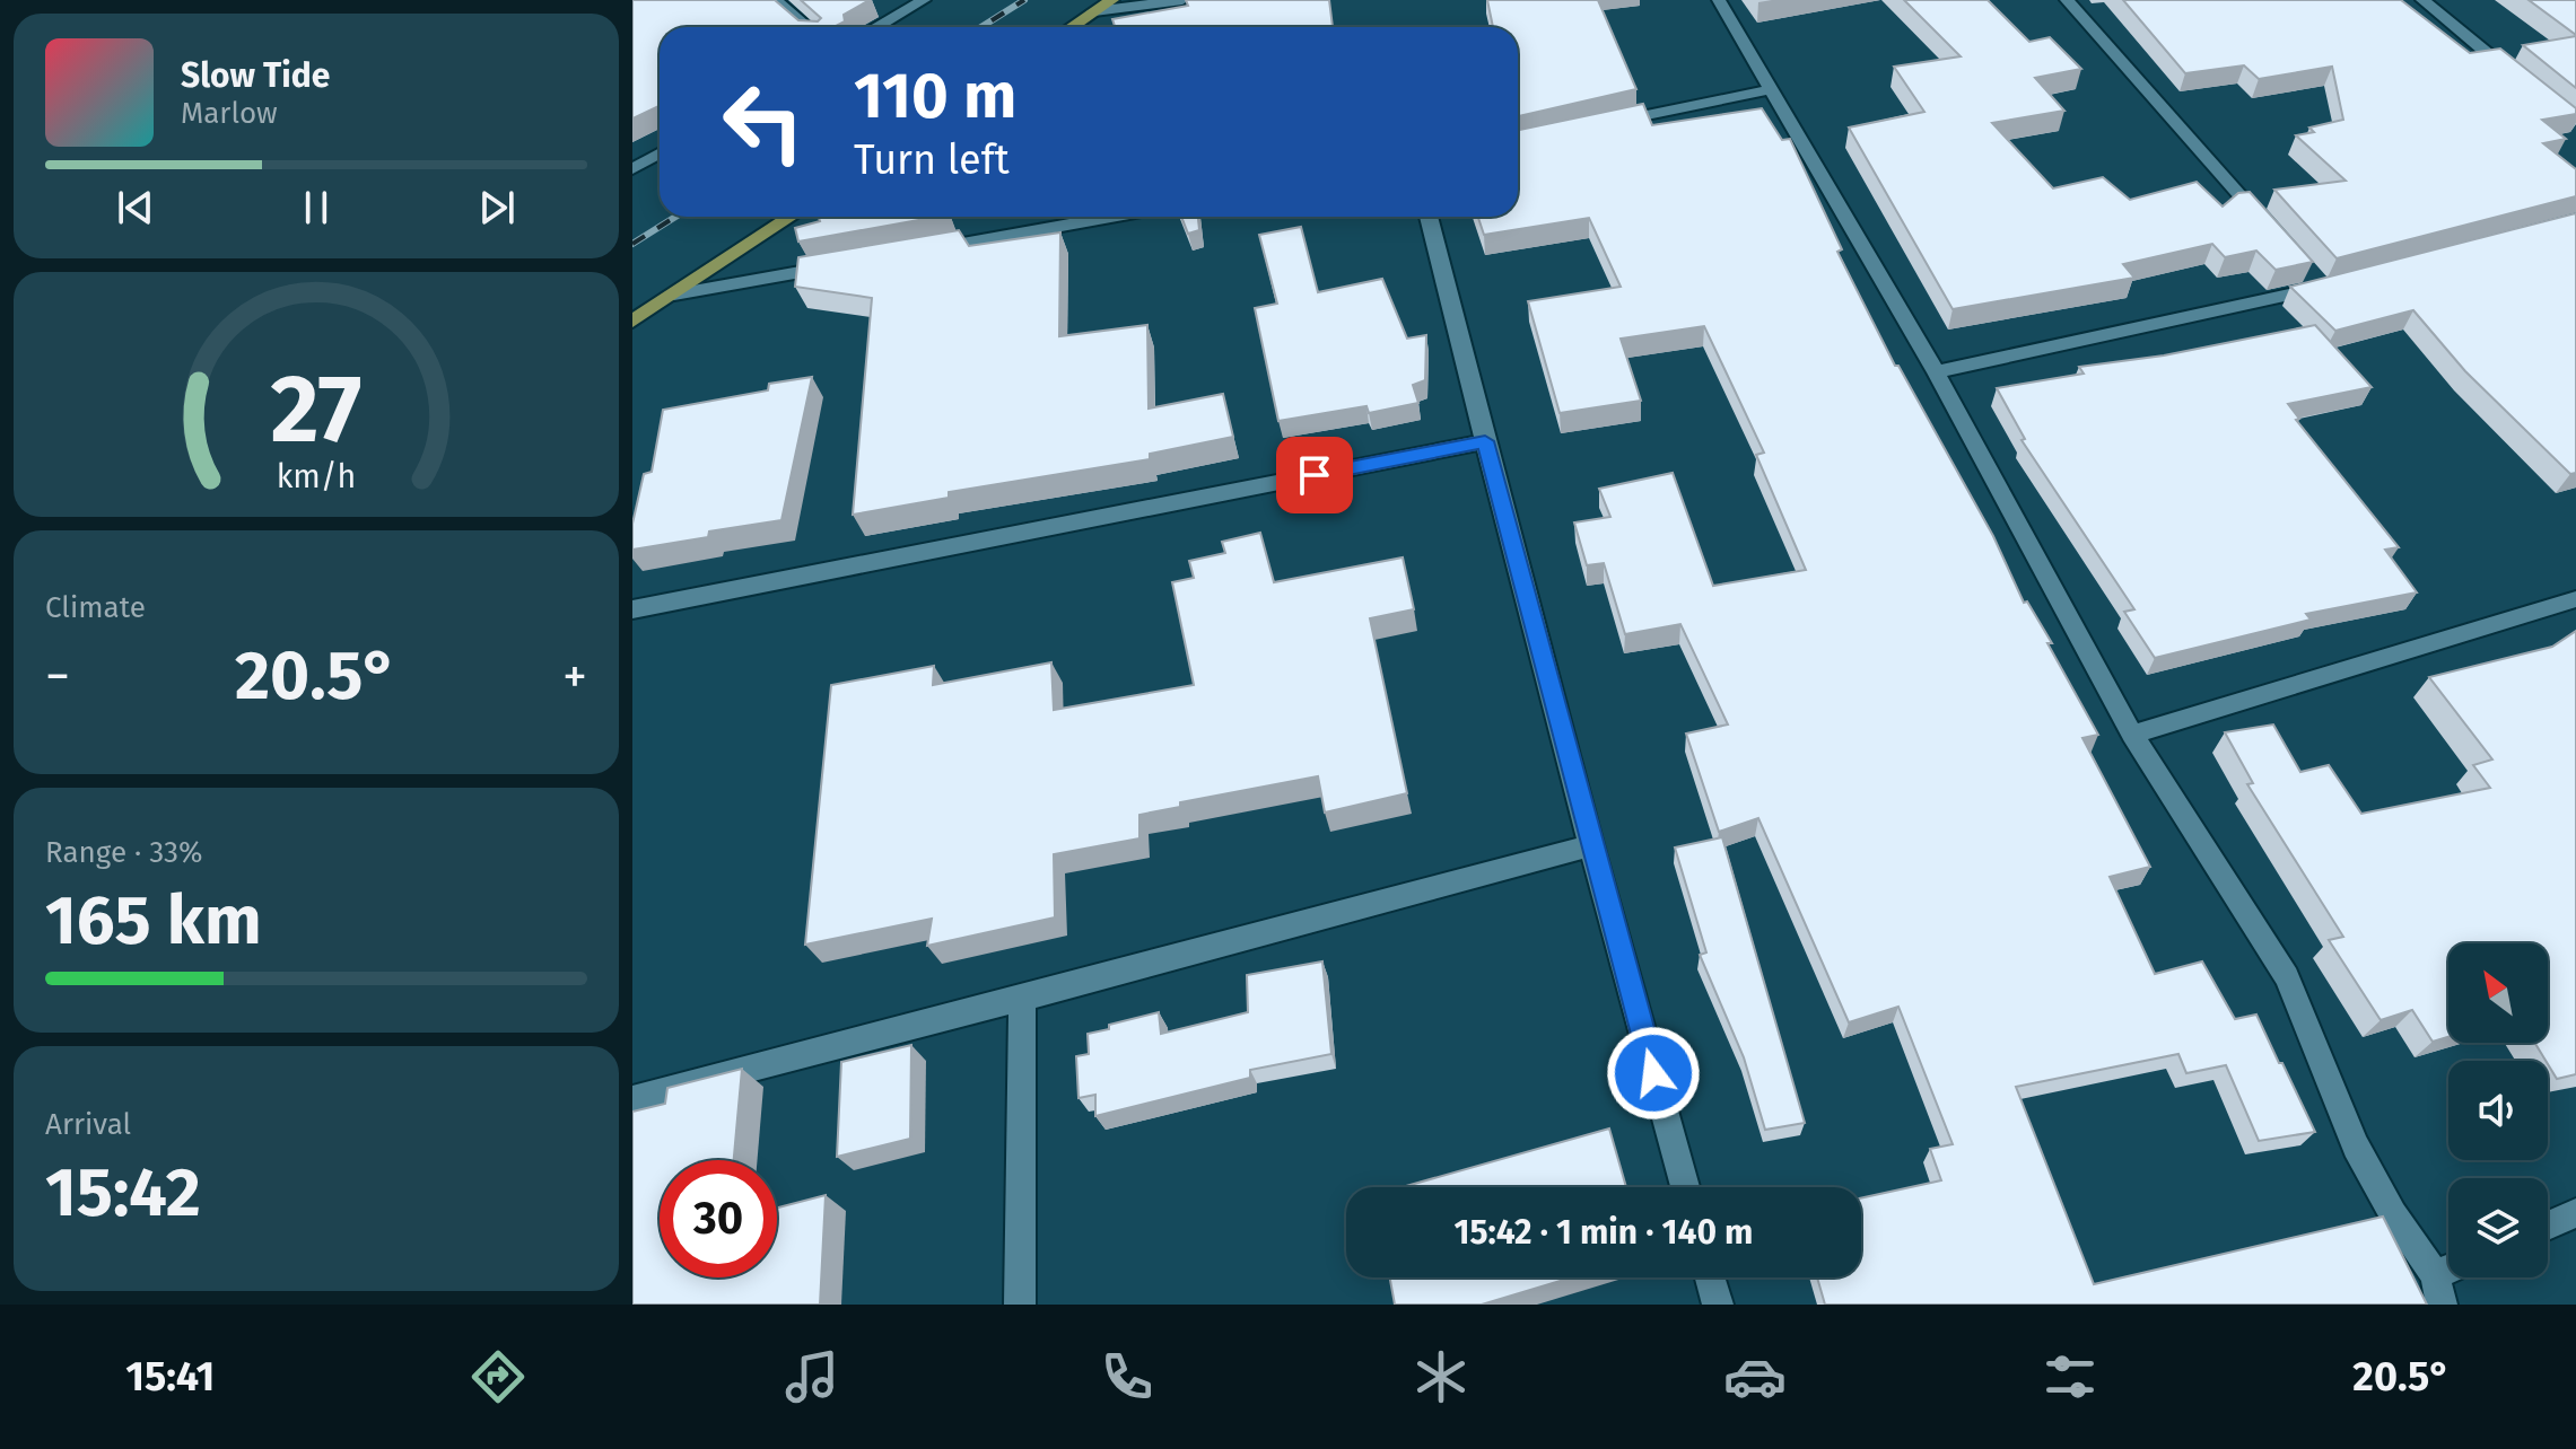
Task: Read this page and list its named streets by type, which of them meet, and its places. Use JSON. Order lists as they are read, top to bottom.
{
  "north": "top left",
  "page": {
    "turn": ["110 m", "Turn left"],
    "song": ["Slow Tide", "Marlow"],
    "tile": [
      "Climate",
      ["Range · 33%", "165 km"],
      ["Arrival", "15:42"]
    ],
    "heat": ["−", "20.5°", "+"],
    "limit": "30",
    "trip": "15:42 · 1 min · 140 m",
    "tabs": ["15:41", "20.5°"],
    "gauge": ["27", "km/h"]
  }
}
